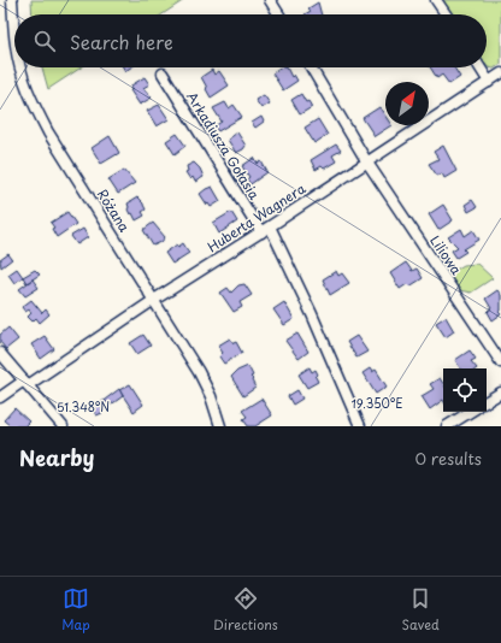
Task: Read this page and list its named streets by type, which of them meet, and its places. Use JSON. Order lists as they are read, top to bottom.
{
  "streets": {
    "street": [
      "Arkadiusza Gołasia",
      "Różana",
      "Huberta Wagnera",
      "Liliowa"
    ]
  },
  "crossings": [
    ["Arkadiusza Gołasia", "Huberta Wagnera"],
    ["Różana", "Huberta Wagnera"],
    ["Huberta Wagnera", "Liliowa"]
  ],
  "north": "top right",
  "page": {
    "search": "Search here",
    "heading": ["Nearby", "0 results"],
    "nav": ["Map", "Directions", "Saved"]
  },
  "coordinates": ["19.350°E", "51.348°N"]
}
